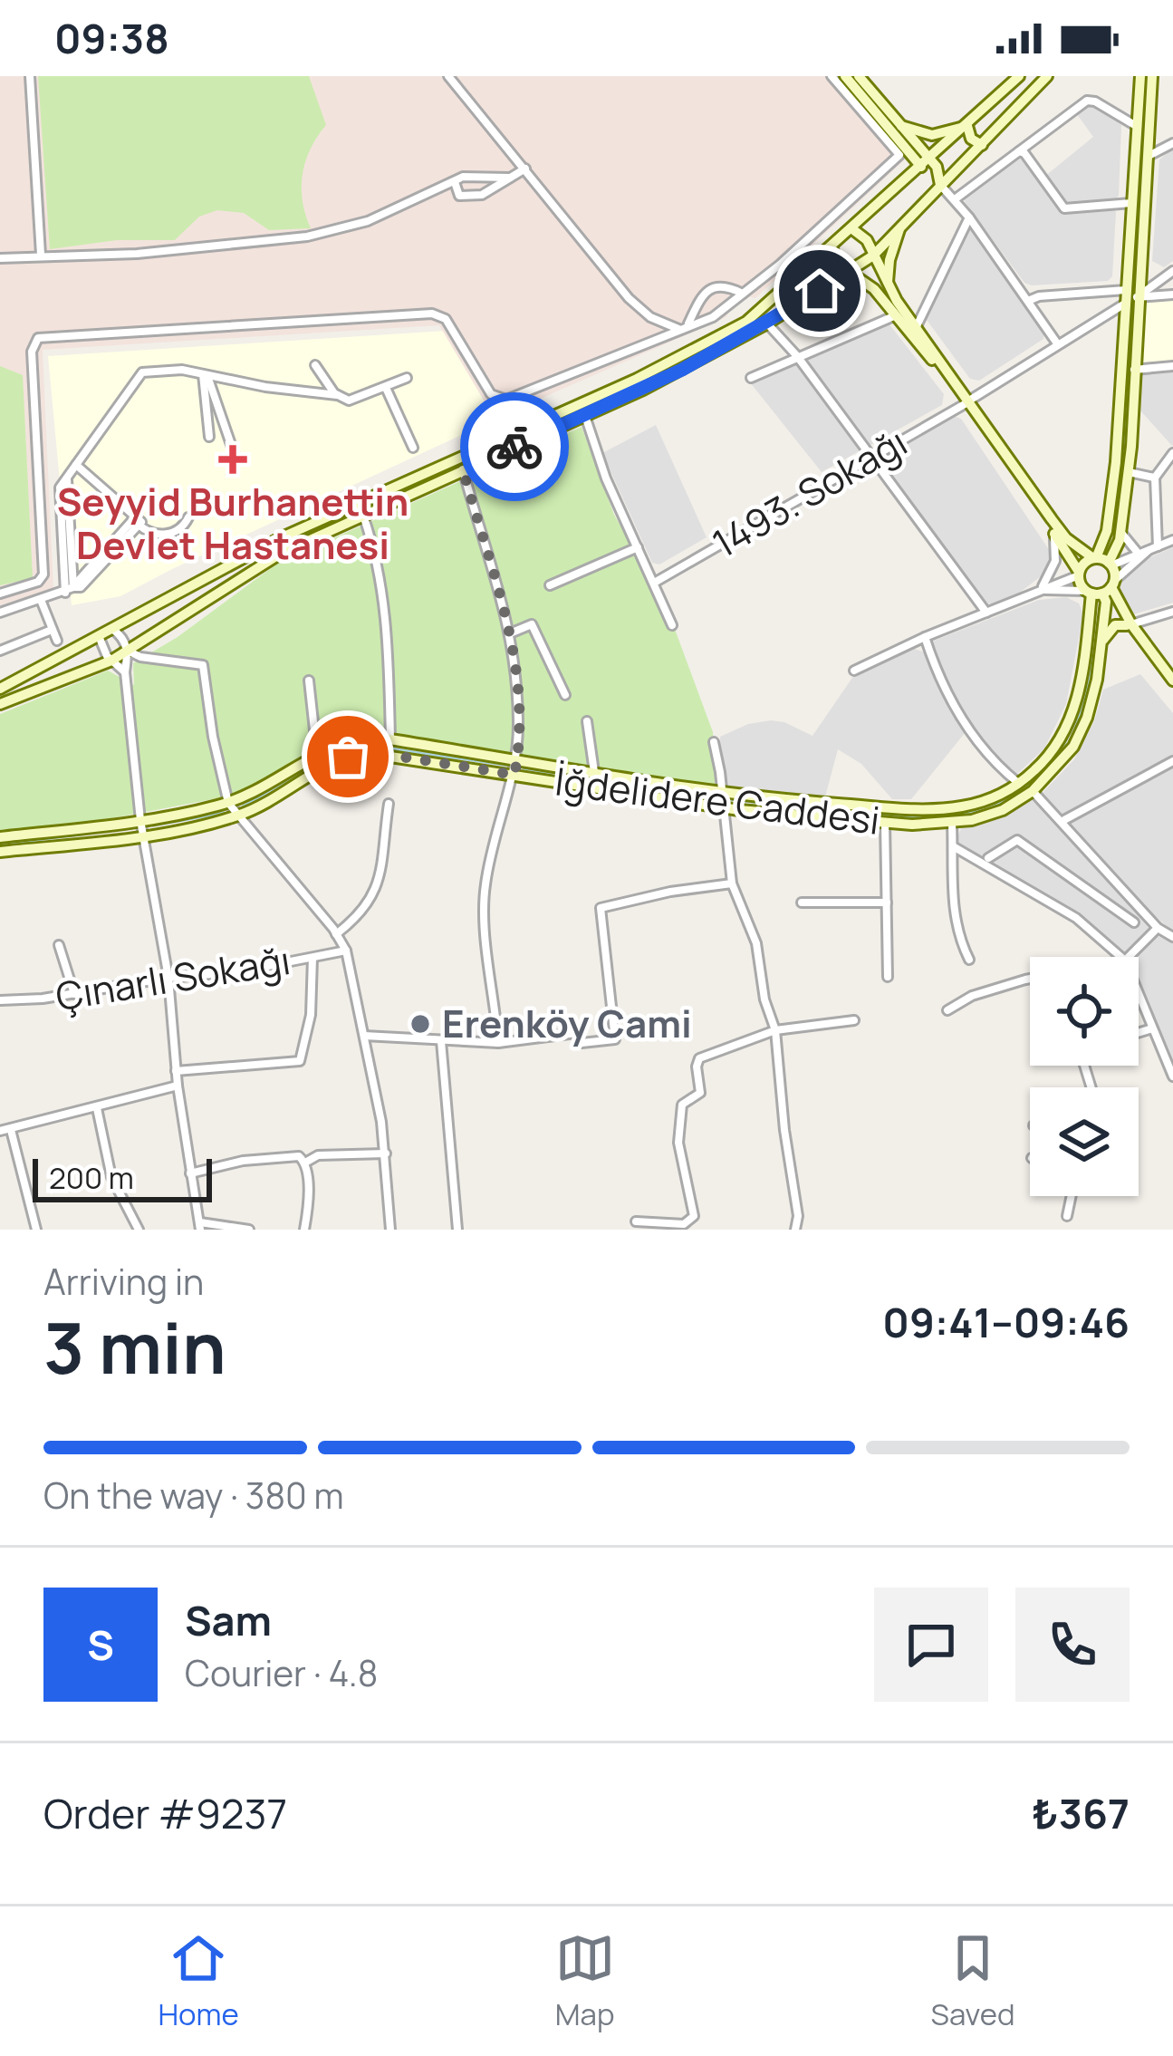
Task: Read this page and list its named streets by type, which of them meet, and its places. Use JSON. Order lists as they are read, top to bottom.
{
  "streets": {
    "street": ["1493. Sokağı", "İğdelidere Caddesi", "Çınarlı Sokağı"]
  },
  "places": {
    "health": ["Seyyid Burhanettin Devlet Hastanesi"],
    "other": ["Erenköy Cami"]
  },
  "scale_bar": "200 m",
  "page": {
    "status": "09:38",
    "scale": "200 m",
    "heading": ["3 min", "Arriving in", "09:41–09:46"],
    "panel": [
      "Sam",
      "Courier · 4.8",
      "Order #9237",
      "₺367"
    ],
    "bar": "On the way · 380 m",
    "round": "S",
    "tabs": ["Home", "Map", "Saved"]
  }
}
